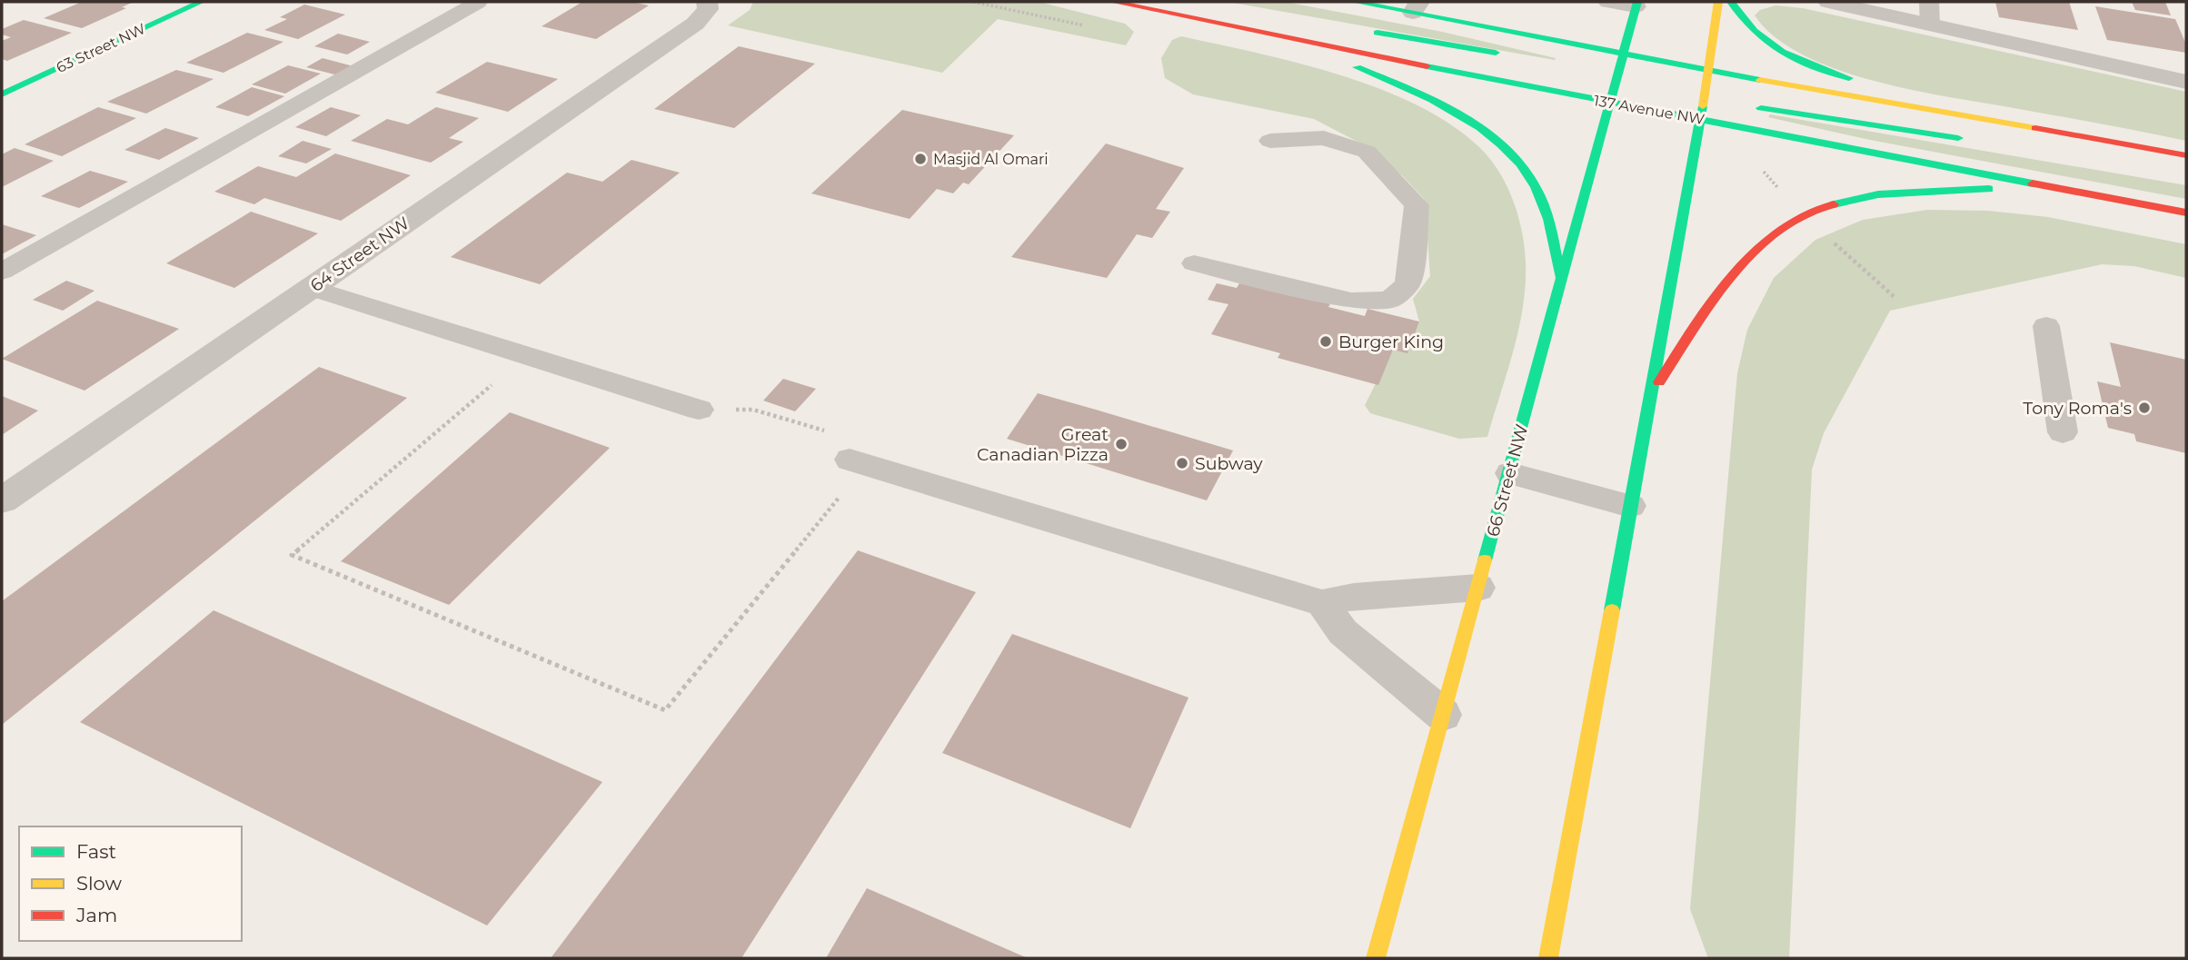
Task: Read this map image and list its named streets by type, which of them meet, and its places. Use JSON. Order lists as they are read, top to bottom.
{
  "streets": {
    "main road": ["63 Street NW", "137 Avenue NW", "66 Street NW"],
    "street": ["64 Street NW"]
  },
  "crossings": [
    ["137 Avenue NW", "66 Street NW"]
  ],
  "places": [
    "Masjid Al Omari",
    "Burger King",
    "Tony Roma's",
    "Great Canadian Pizza",
    "Subway"
  ],
  "legend": ["Fast", "Slow", "Jam"]
}
